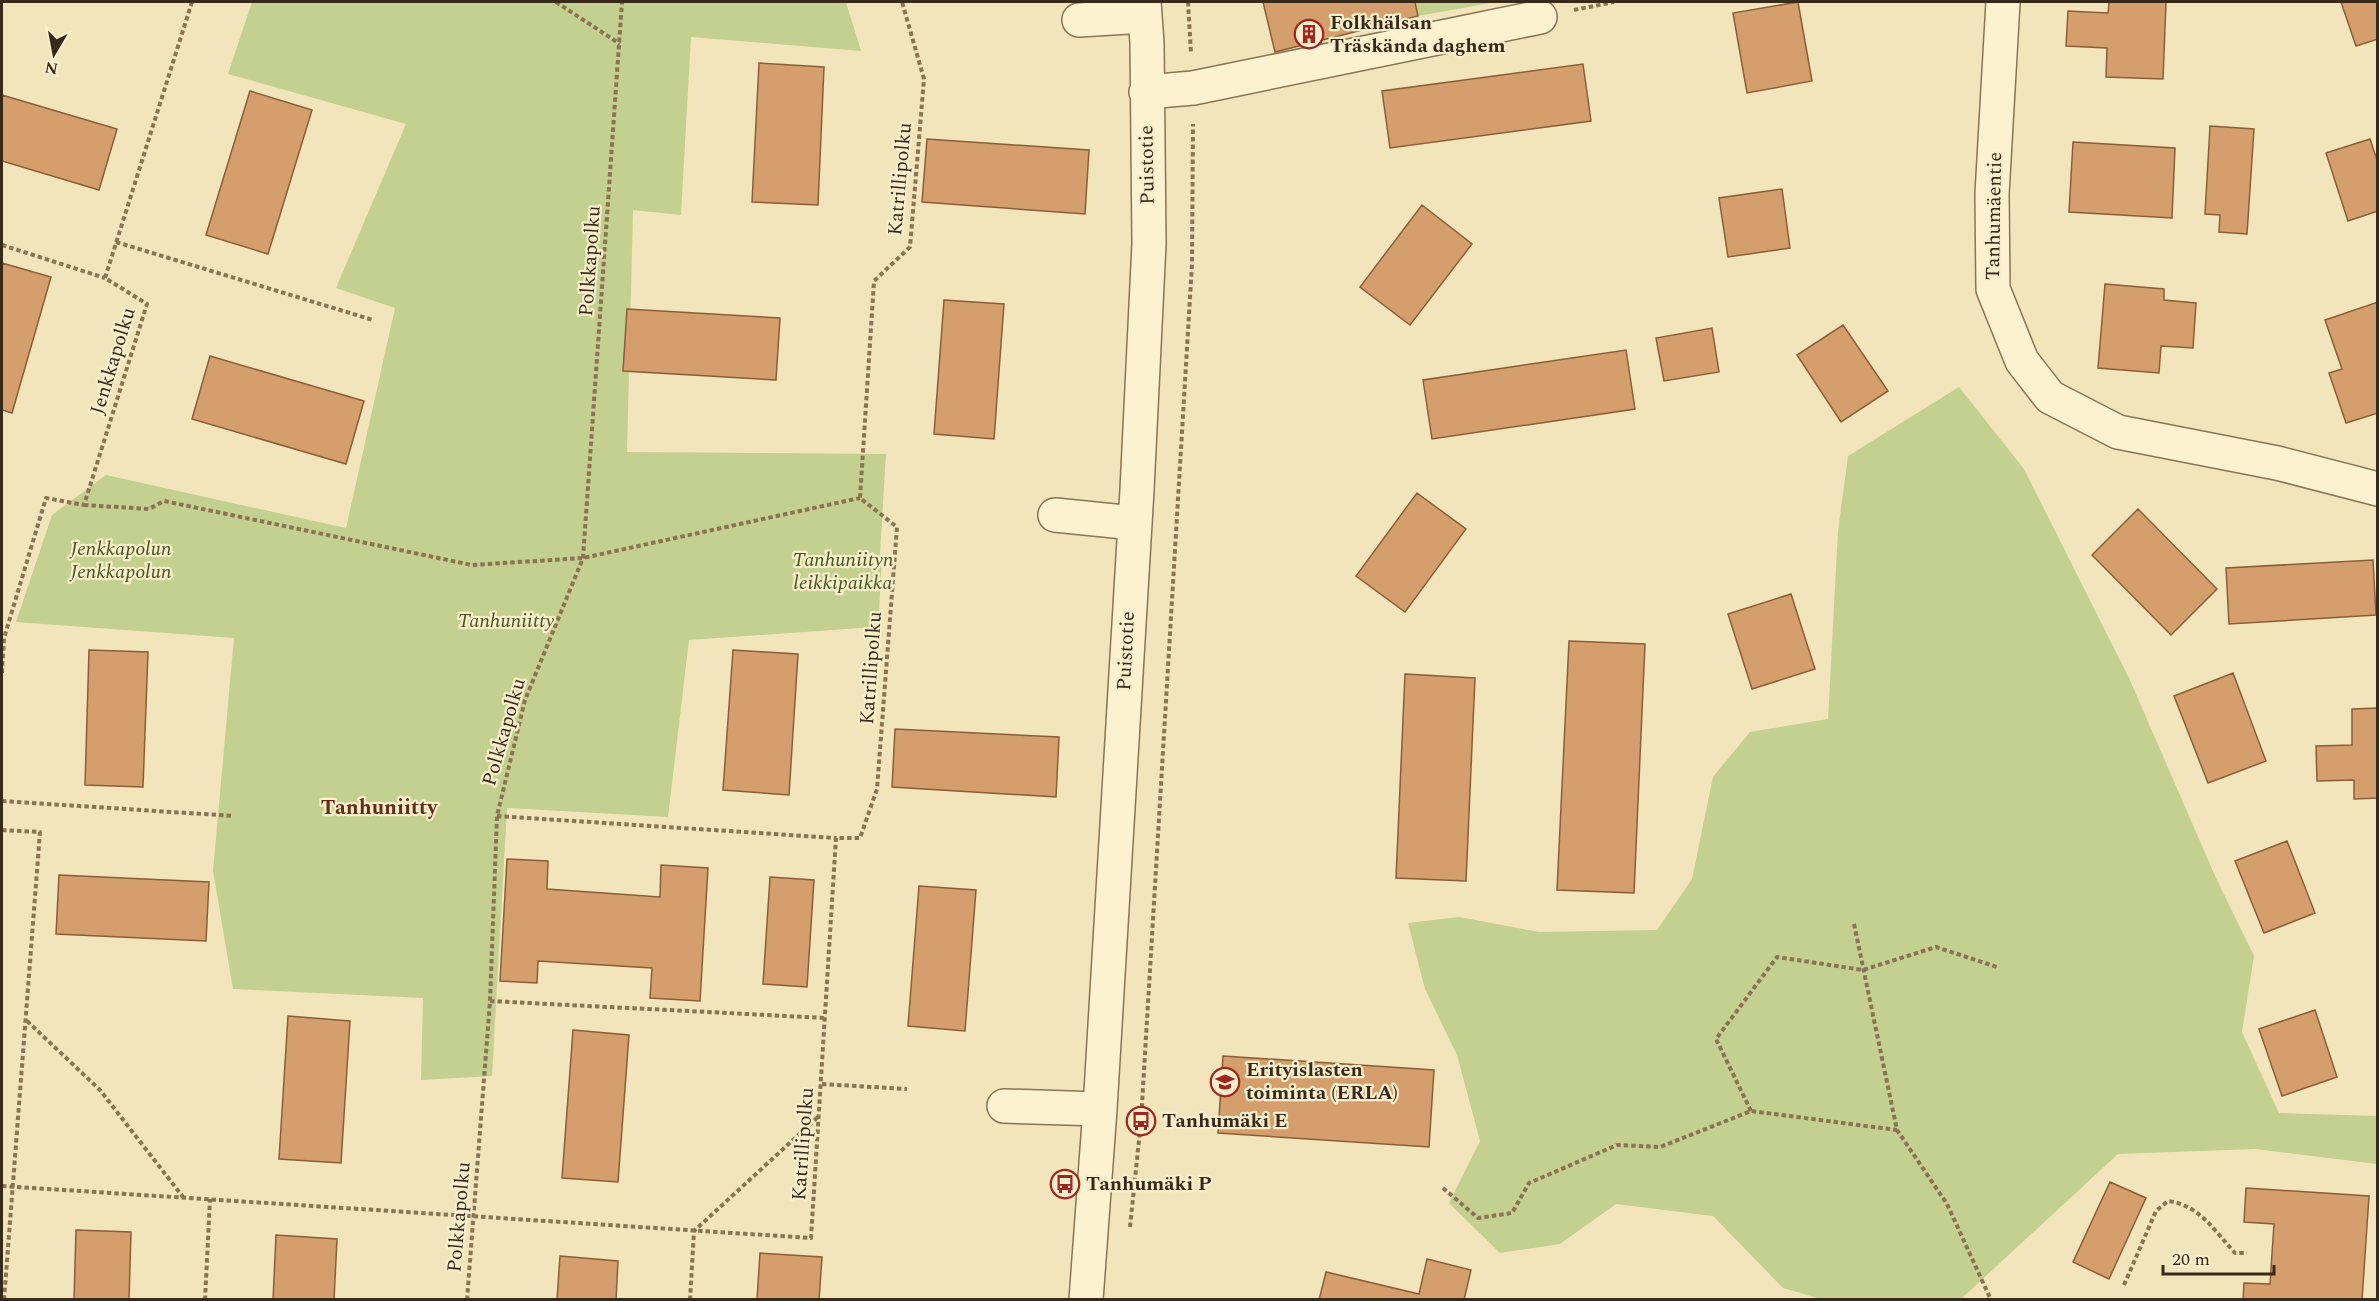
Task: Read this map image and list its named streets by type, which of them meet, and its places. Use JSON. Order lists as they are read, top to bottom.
{
  "streets": {
    "street": ["Puistotie", "Tanhumäentie"],
    "path": ["Katrillipolku", "Polkkapolku", "Jenkkapolku"]
  },
  "districts": ["Tanhuniitty"],
  "parks": ["Jenkkapolun Jenkkapolun", "Tanhuniityn leikkipaikka", "Tanhuniitty"],
  "places": {
    "building": ["Folkhälsan Träskända daghem"],
    "school or university": ["Erityislasten toiminta (ERLA)"],
    "bus stop": ["Tanhumäki E", "Tanhumäki P"]
  },
  "scale_bar": "20 m",
  "north": "bottom"
}
